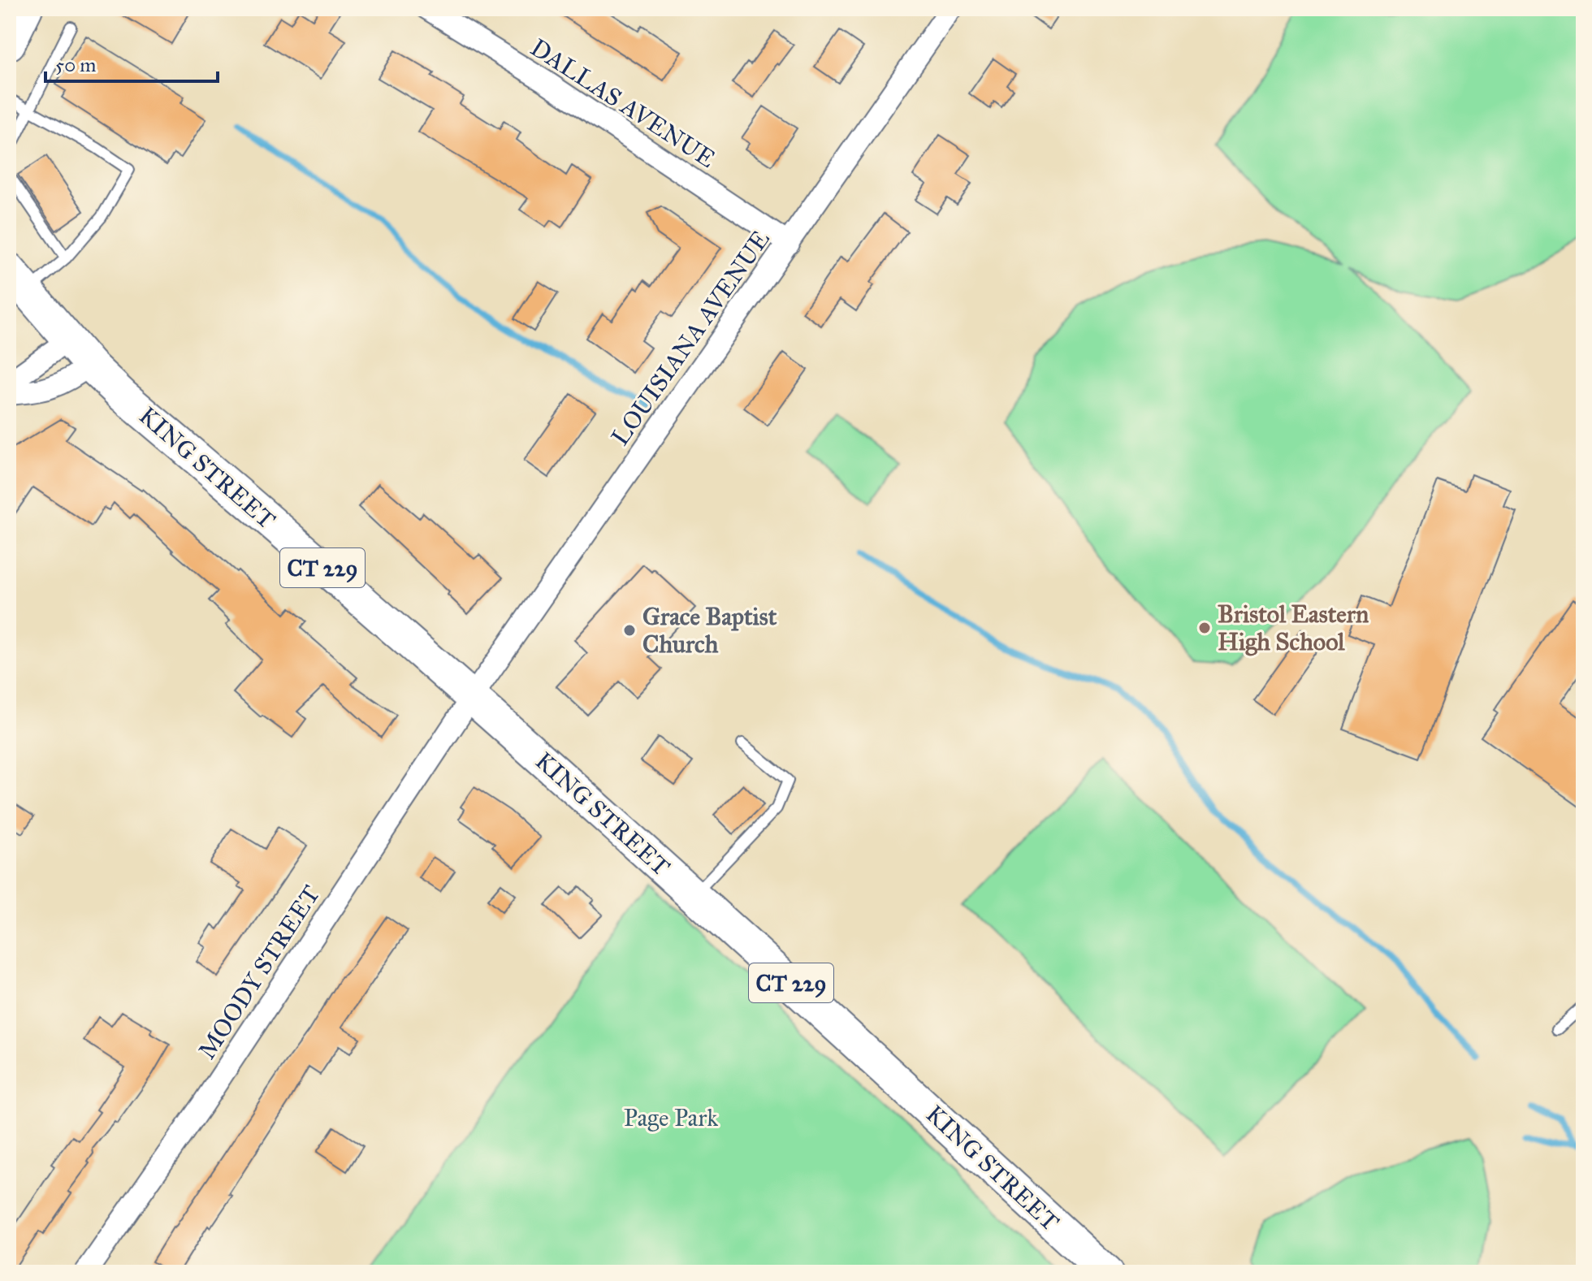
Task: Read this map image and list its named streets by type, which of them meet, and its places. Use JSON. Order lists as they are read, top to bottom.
{
  "streets": {
    "main road": ["KING STREET", "CT 229"],
    "street": ["DALLAS AVENUE", "LOUISIANA AVENUE", "MOODY STREET"]
  },
  "crossings": [
    ["DALLAS AVENUE", "LOUISIANA AVENUE"],
    ["LOUISIANA AVENUE", "KING STREET"],
    ["LOUISIANA AVENUE", "MOODY STREET"],
    ["KING STREET", "MOODY STREET"]
  ],
  "parks": ["Page Park"],
  "places": ["Bristol Eastern High School", "Grace Baptist Church"],
  "scale_bar": "50 m"
}
